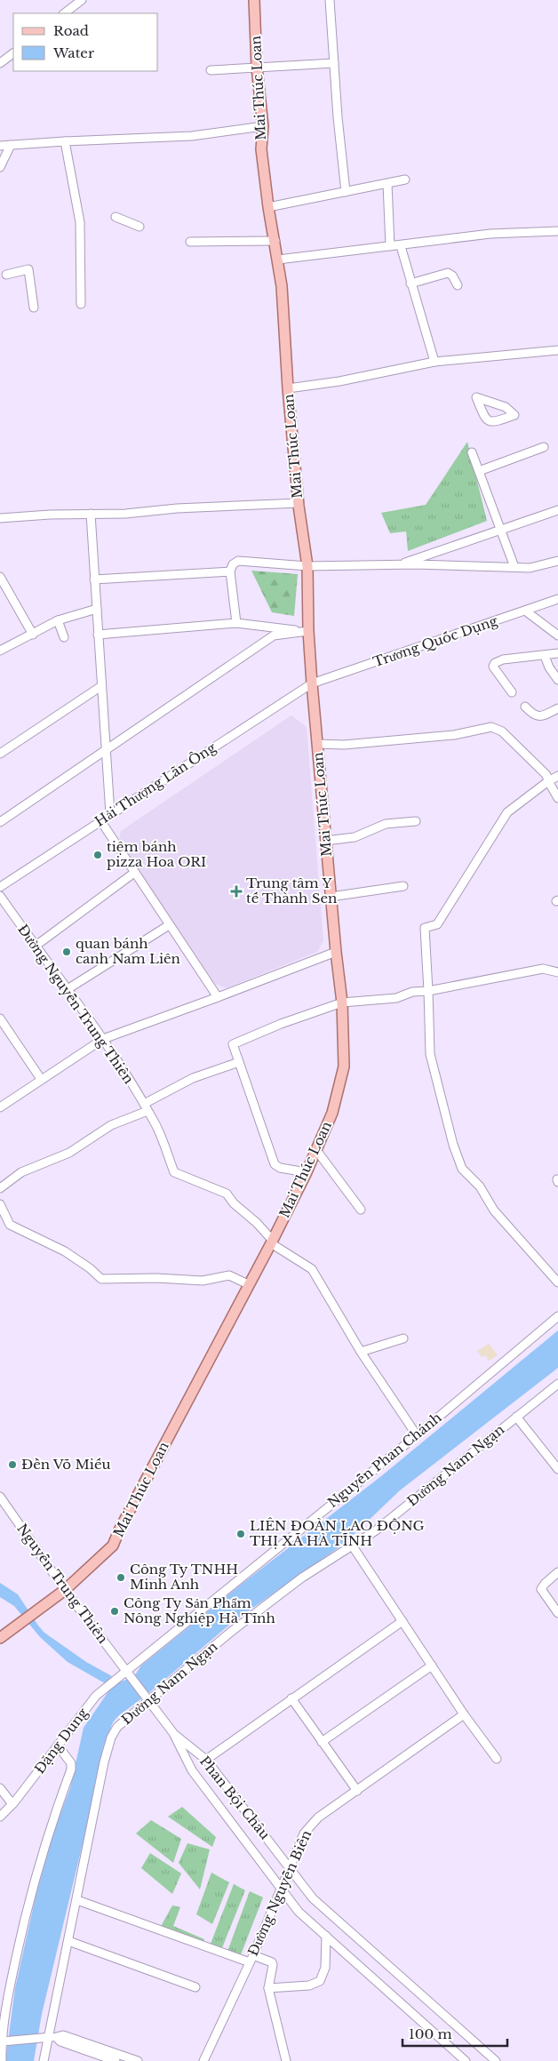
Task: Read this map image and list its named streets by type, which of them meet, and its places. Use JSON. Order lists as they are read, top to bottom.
{
  "streets": {
    "main road": ["Mai Thúc Loan"],
    "street": [
      "Trương Quốc Dụng",
      "Hải Thượng Lãn Ông",
      "Đường Nguyễn Trung Thiên",
      "Nguyễn Phan Chánh",
      "Đường Nam Ngạn",
      "Nguyễn Trung Thiên",
      "Đặng Dung",
      "Phan Bội Châu",
      "Đường Nguyễn Biên"
    ]
  },
  "crossings": [
    ["Mai Thúc Loan", "Trương Quốc Dụng"],
    ["Mai Thúc Loan", "Hải Thượng Lãn Ông"],
    ["Mai Thúc Loan", "Đường Nguyễn Trung Thiên"],
    ["Mai Thúc Loan", "Nguyễn Trung Thiên"],
    ["Trương Quốc Dụng", "Hải Thượng Lãn Ông"],
    ["Đường Nguyễn Trung Thiên", "Nguyễn Phan Chánh"],
    ["Nguyễn Phan Chánh", "Nguyễn Trung Thiên"],
    ["Nguyễn Phan Chánh", "Đặng Dung"],
    ["Đường Nam Ngạn", "Nguyễn Trung Thiên"],
    ["Nguyễn Trung Thiên", "Đặng Dung"],
    ["Nguyễn Trung Thiên", "Phan Bội Châu"],
    ["Phan Bội Châu", "Đường Nguyễn Biên"]
  ],
  "places": {
    "other": [
      "tiệm bánh pizza Hoa ORI",
      "quan bánh canh Nam Liên",
      "Đền Võ Miếu",
      "LIÊN ĐOÀN LAO ĐỘNG THỊ XÃ HÀ TĨNH",
      "Công Ty TNHH Minh Anh",
      "Công Ty Sản Phẩm Nông Nghiệp Hà Tĩnh"
    ],
    "health": ["Trung tâm Y tế Thành Sen"]
  },
  "legend": ["Road", "Water"],
  "scale_bar": "100 m"
}
